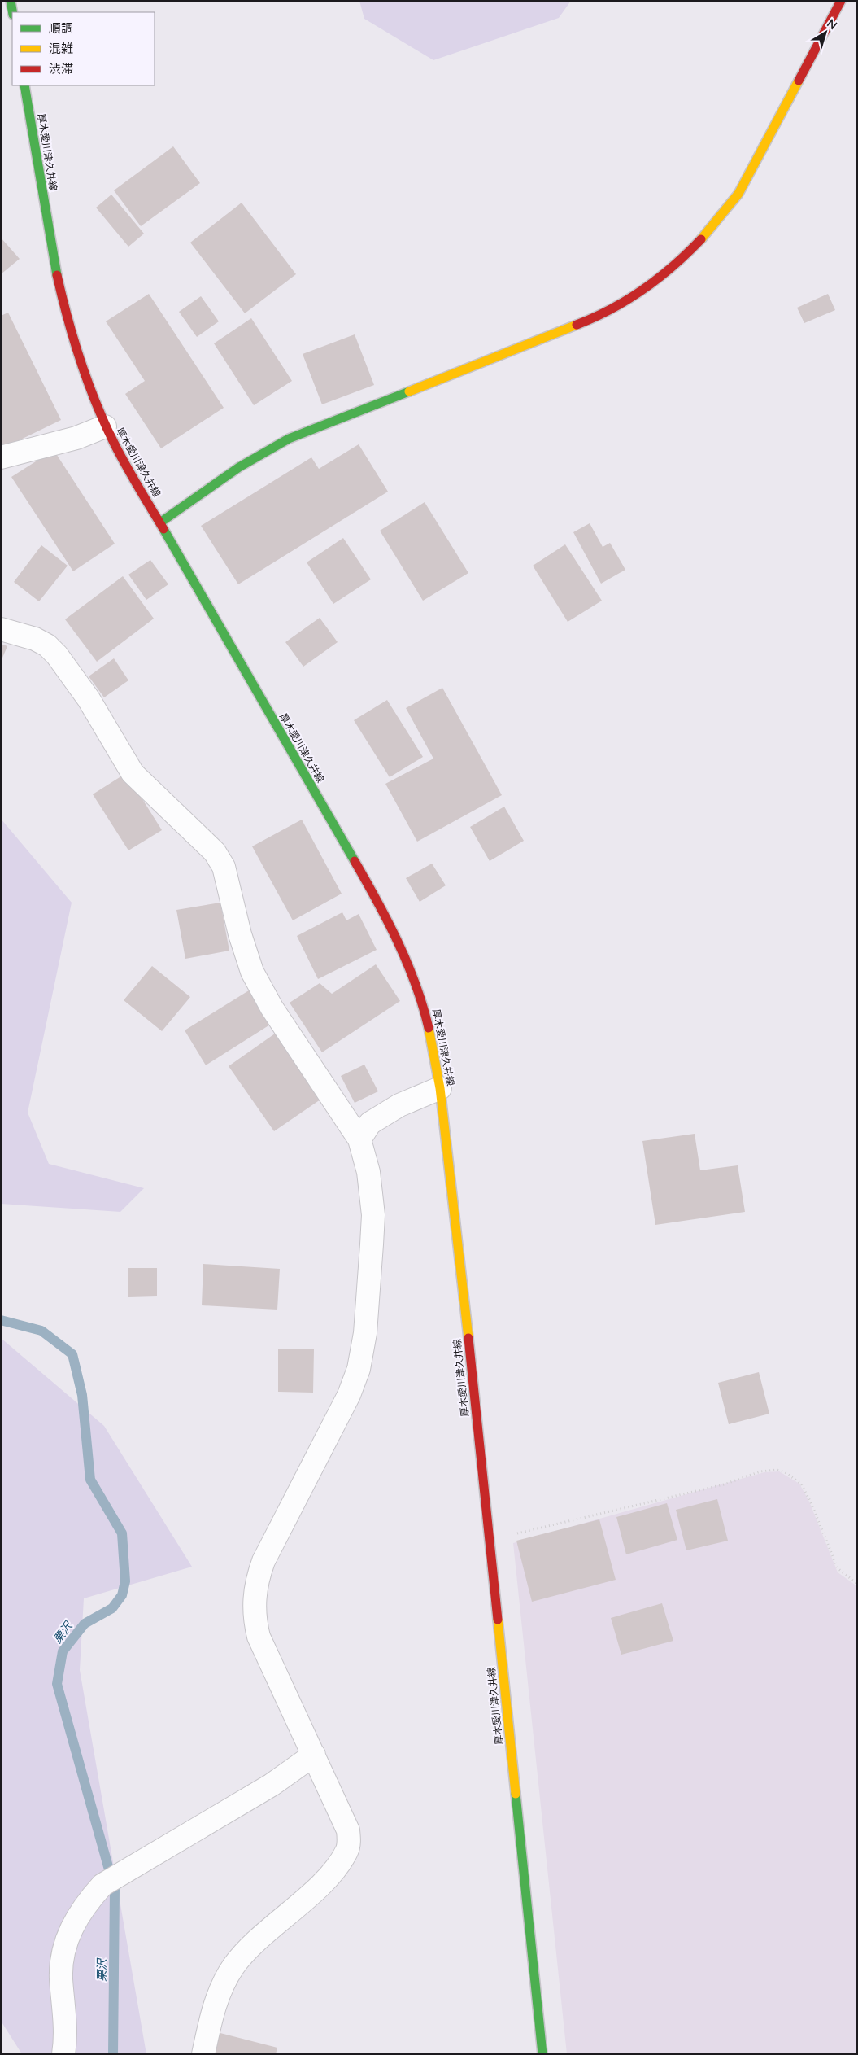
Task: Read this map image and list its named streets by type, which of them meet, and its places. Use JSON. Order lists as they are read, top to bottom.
{
  "streets": {
    "main road": ["厚木愛川津久井線"]
  },
  "water": ["栗沢"],
  "legend": ["順調", "混雑", "渋滞"],
  "north": "top right"
}
